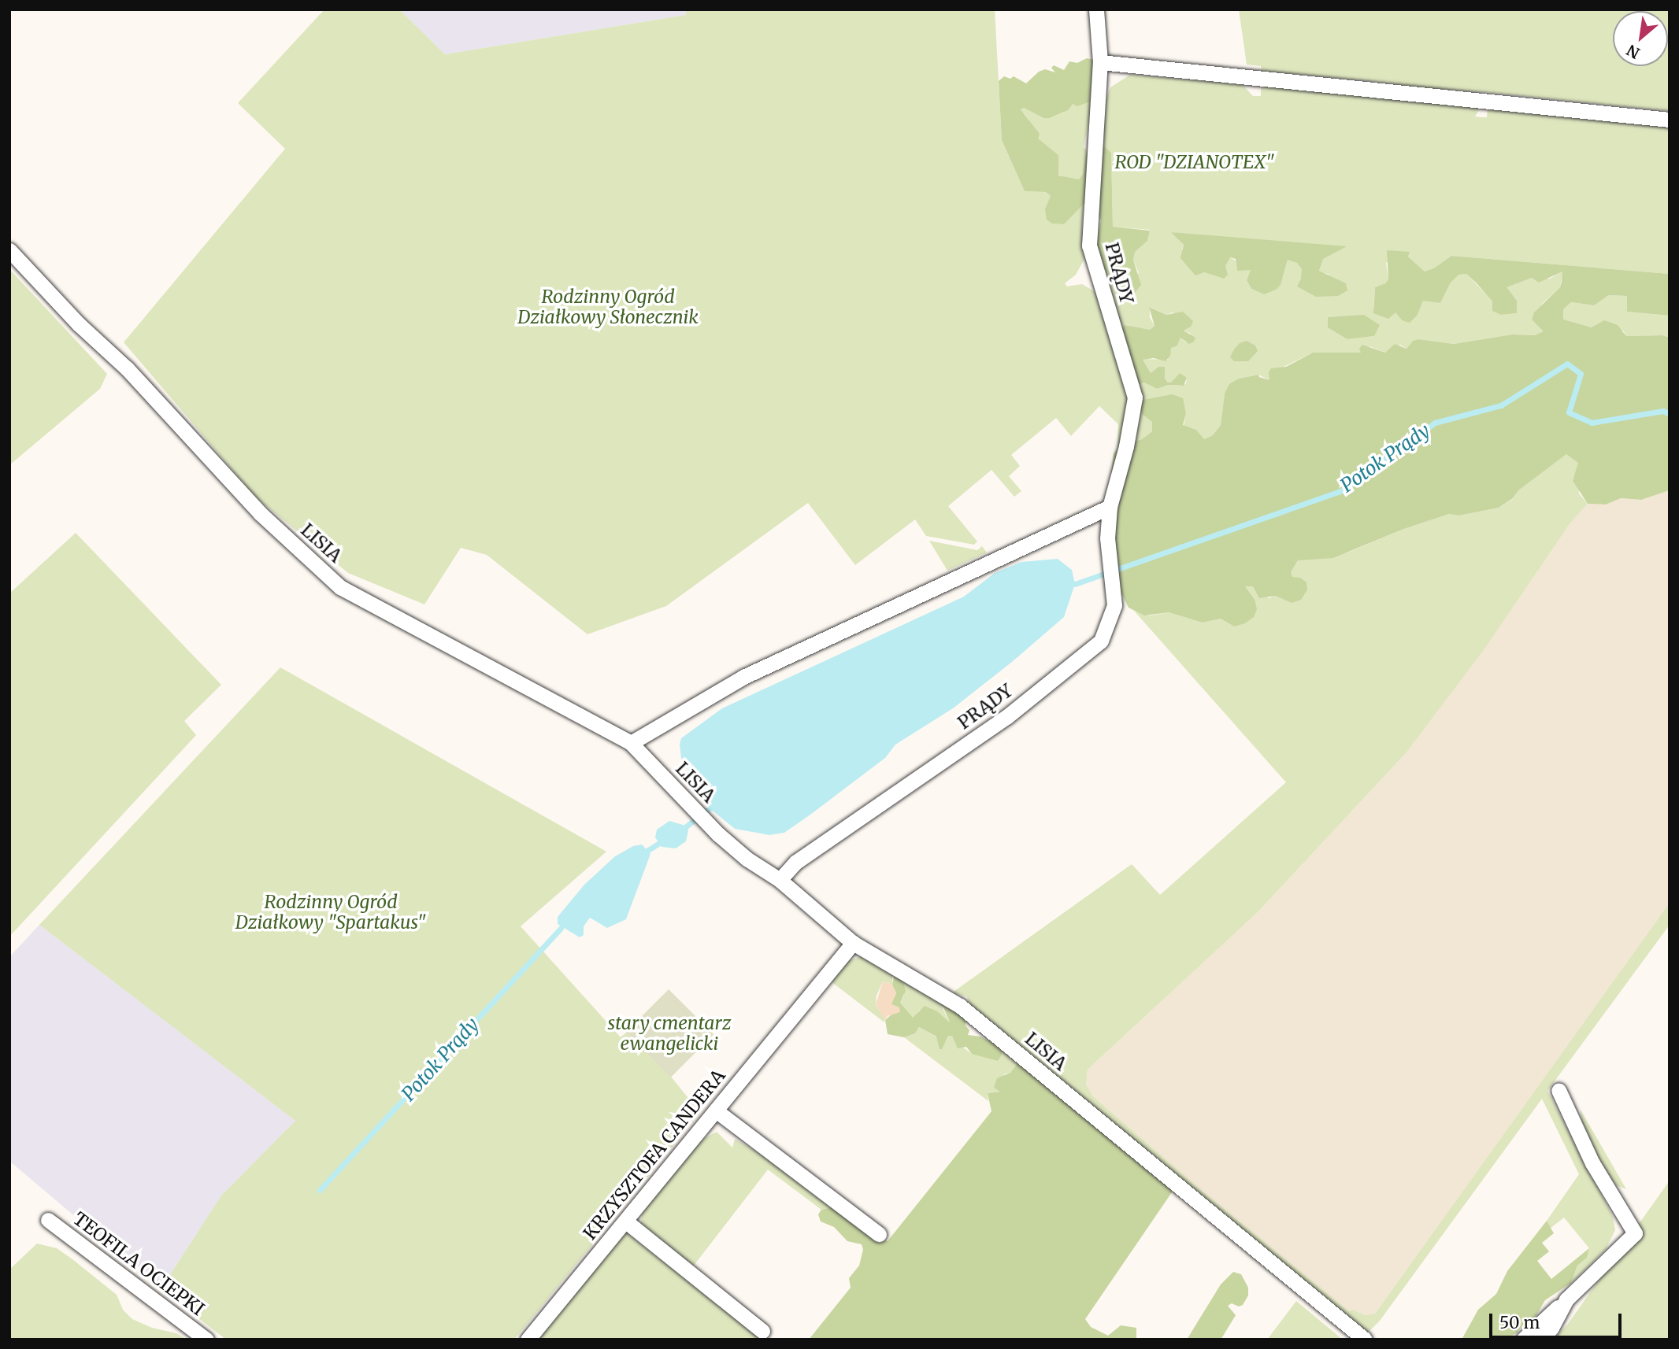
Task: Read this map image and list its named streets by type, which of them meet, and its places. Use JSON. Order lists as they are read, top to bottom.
{
  "streets": {
    "street": [
      "PRĄDY",
      "LISIA",
      "KRZYSZTOFA CANDERA",
      "TEOFILA OCIEPKI"
    ]
  },
  "crossings": [
    ["PRĄDY", "LISIA"],
    ["LISIA", "KRZYSZTOFA CANDERA"]
  ],
  "water": ["Potok Prądy"],
  "parks": [
    "ROD \"DZIANOTEX\"",
    "Rodzinny Ogród Działkowy Słonecznik",
    "Rodzinny Ogród Działkowy \"Spartakus\"",
    "stary cmentarz ewangelicki"
  ],
  "scale_bar": "50 m",
  "north": "bottom left"
}
